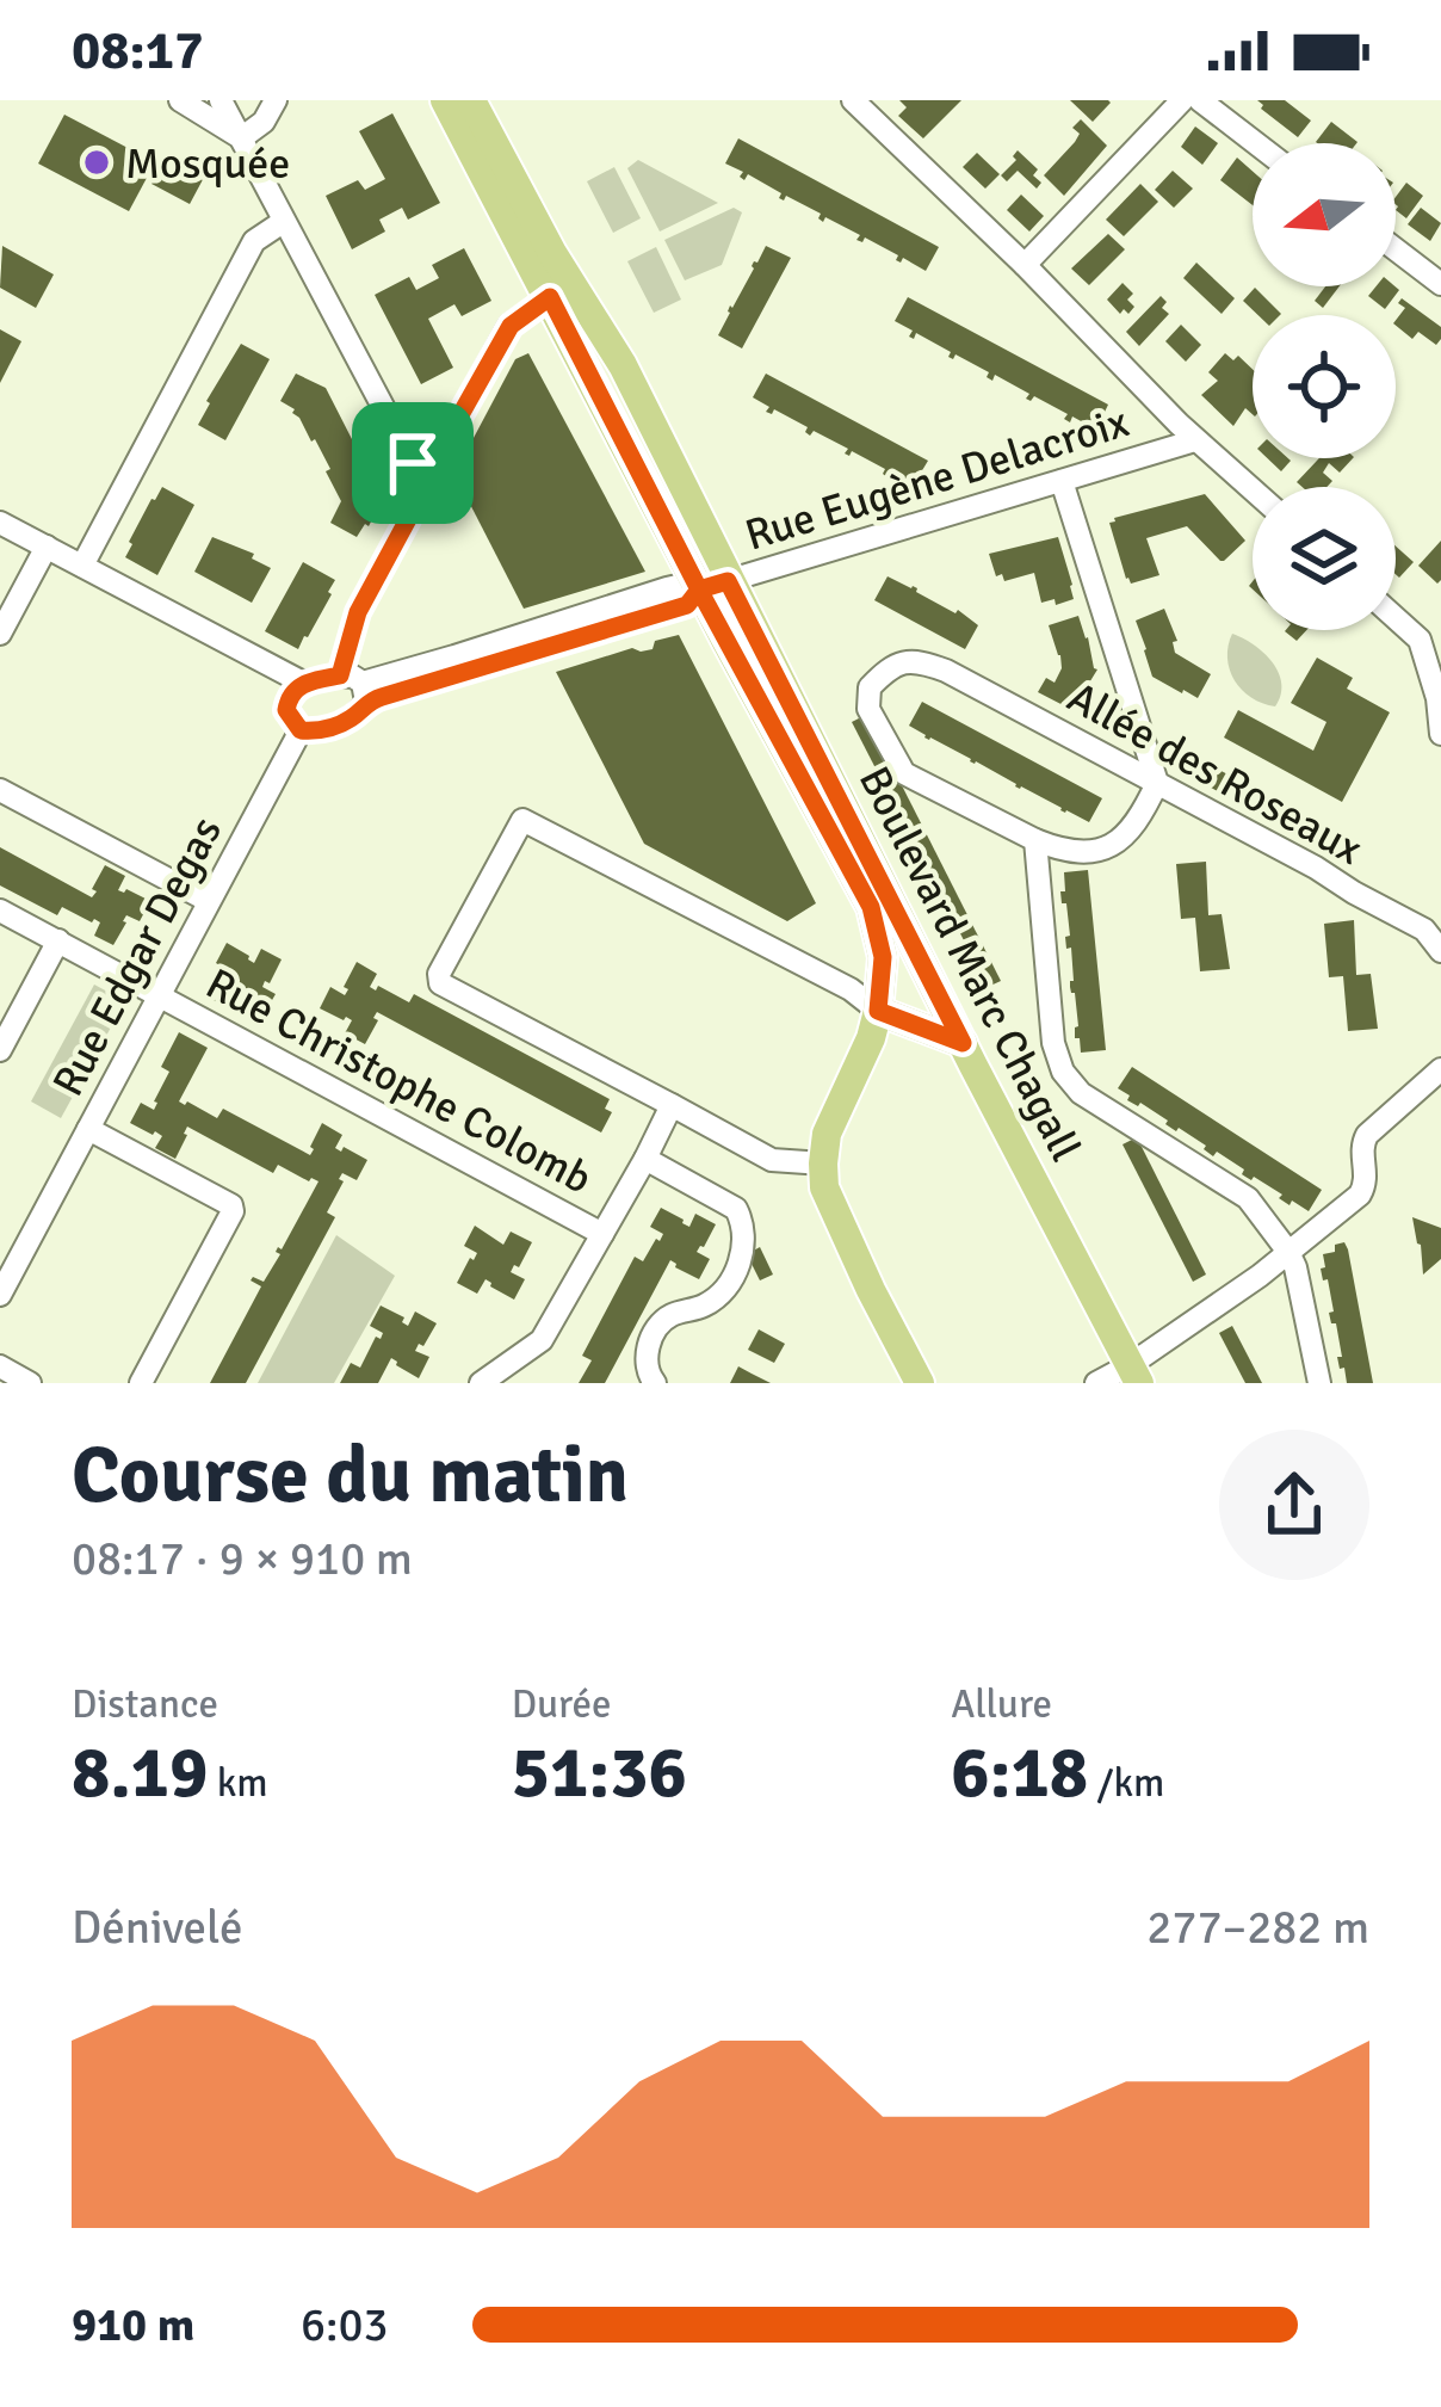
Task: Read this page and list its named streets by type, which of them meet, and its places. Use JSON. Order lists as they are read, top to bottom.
{
  "streets": {
    "main road": ["Boulevard Marc Chagall"],
    "street": [
      "Rue Eugène Delacroix",
      "Allée des Roseaux",
      "Rue Edgar Degas",
      "Rue Christophe Colomb"
    ]
  },
  "crossings": [
    ["Rue Eugène Delacroix", "Boulevard Marc Chagall"],
    ["Rue Edgar Degas", "Rue Christophe Colomb"]
  ],
  "places": ["Mosquée"],
  "north": "left",
  "page": {
    "status": "08:17",
    "heading": ["Course du matin", "08:17 · 9 × 910 m"],
    "stats": [
      ["Distance", "8.19 km"],
      ["Durée", "51:36"],
      ["Allure", "6:18 /km"]
    ],
    "chart": ["Dénivelé", "277–282 m"],
    "list": [
      {
        "name": "910 m",
        "note": "6:03"
      }
    ]
  }
}
